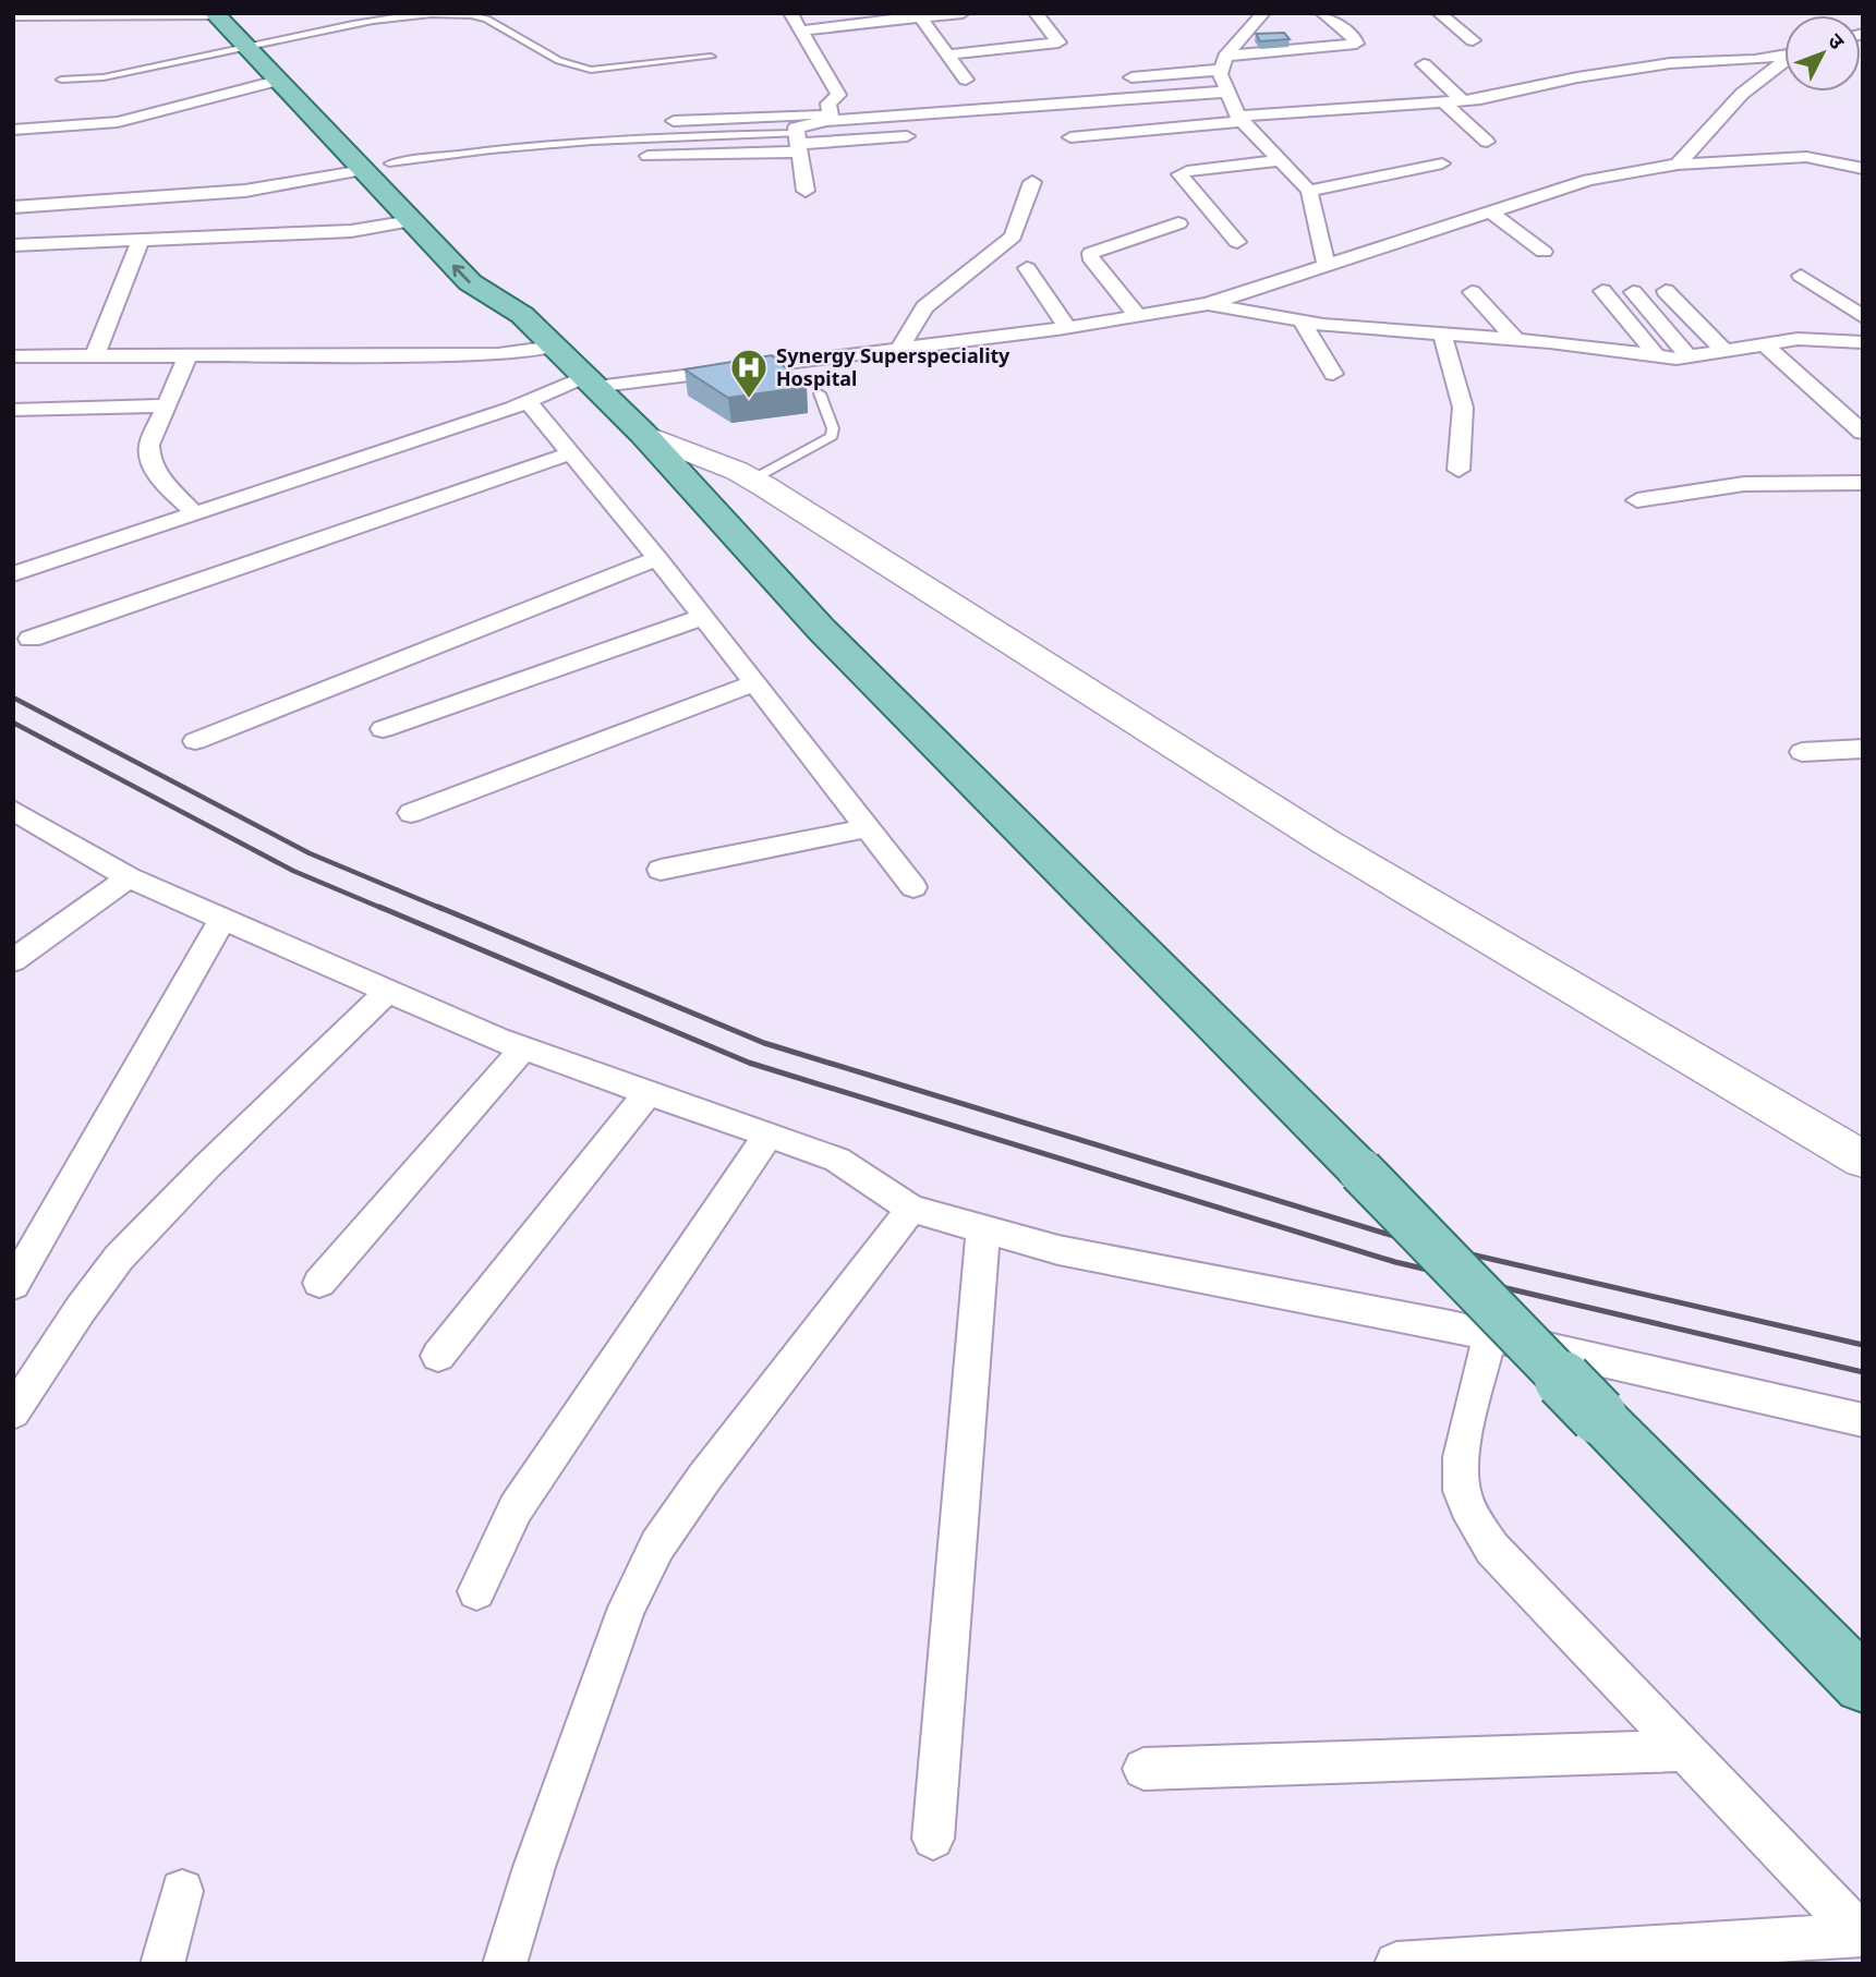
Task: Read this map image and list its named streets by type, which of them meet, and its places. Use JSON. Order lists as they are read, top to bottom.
{
  "places": {
    "hospital": ["Synergy Superspeciality Hospital"]
  },
  "north": "top right"
}
